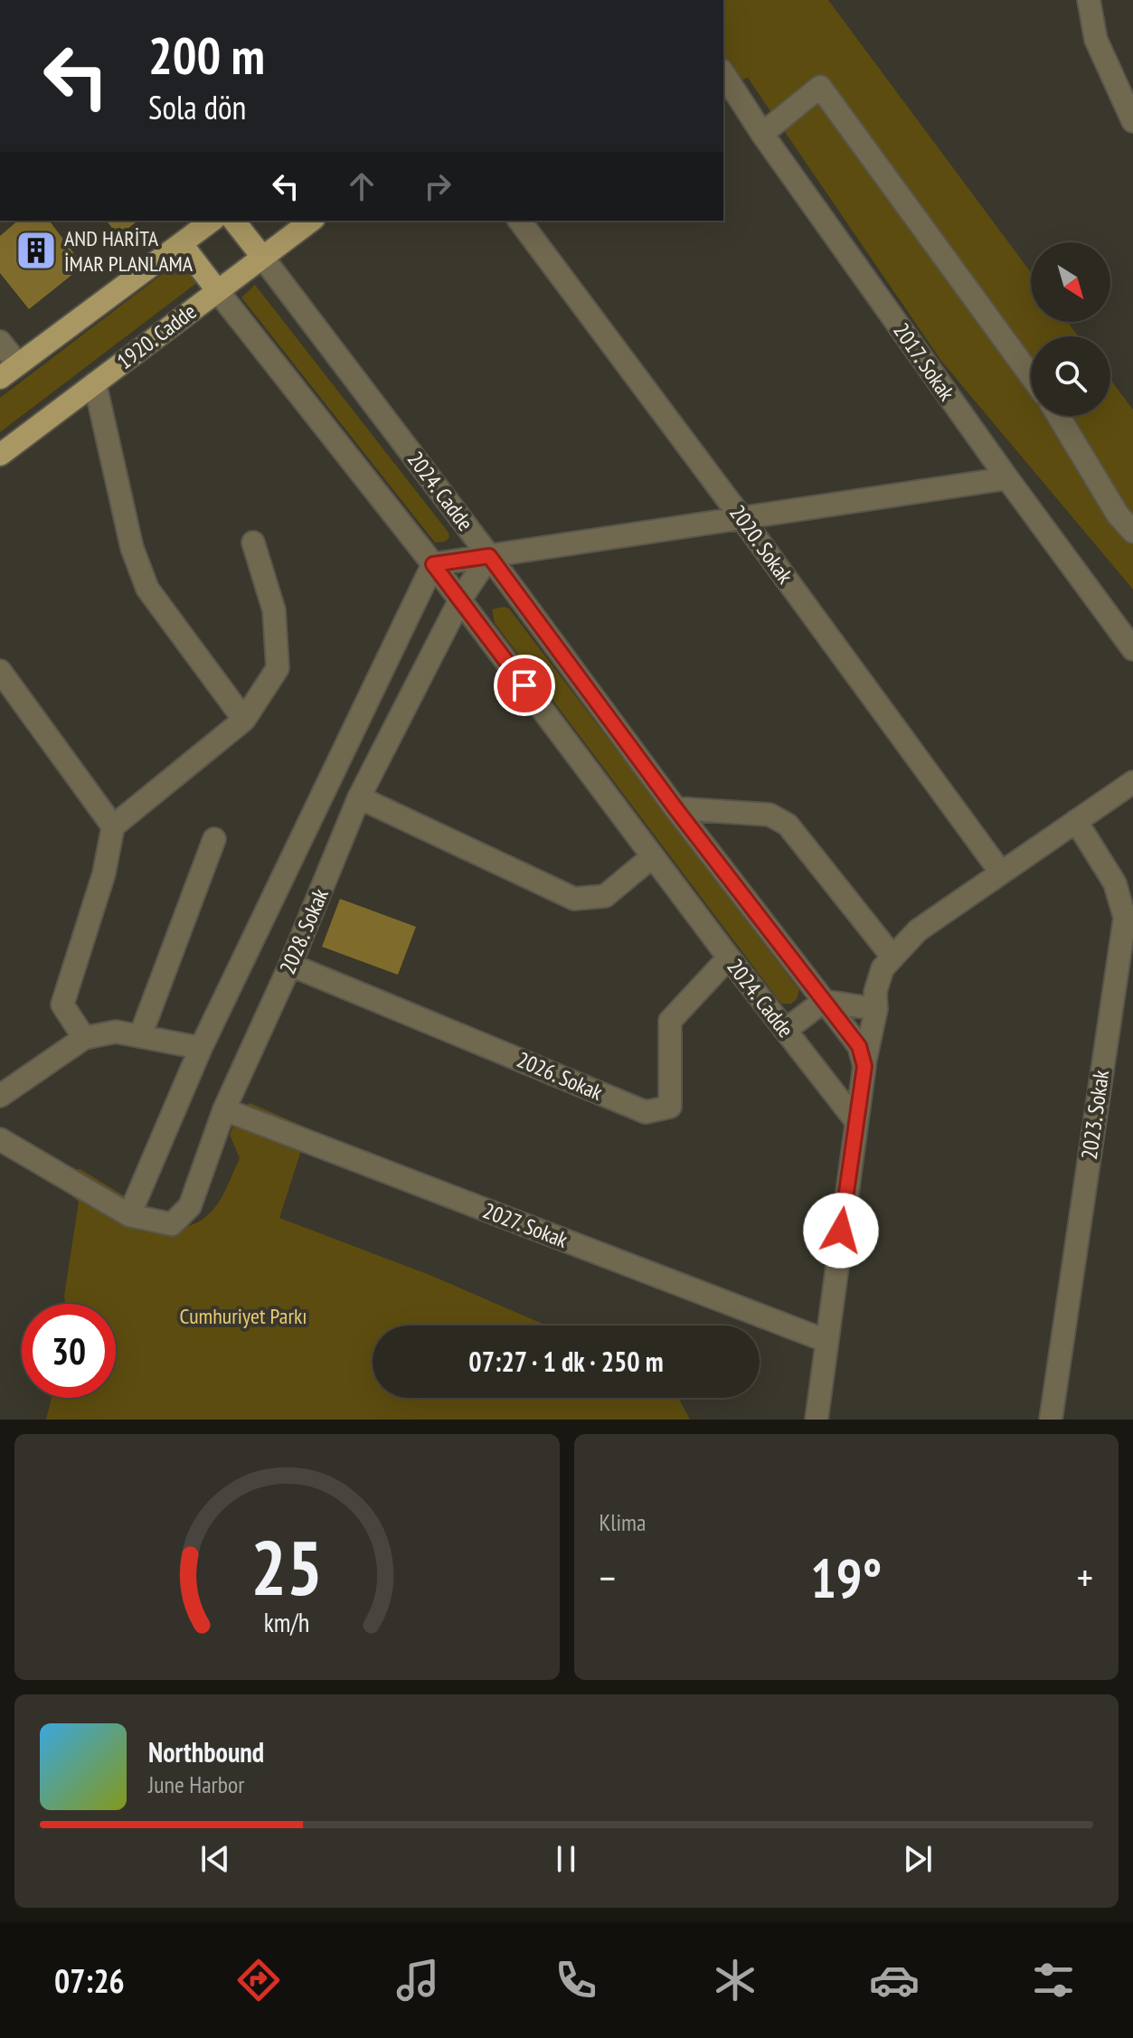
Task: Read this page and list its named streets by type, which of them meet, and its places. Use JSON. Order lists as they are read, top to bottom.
{
  "streets": {
    "main road": ["1920. Cadde"],
    "street": [
      "2017. Sokak",
      "2024. Cadde",
      "2020. Sokak",
      "2028. Sokak",
      "2026. Sokak",
      "2023. Sokak",
      "2027. Sokak"
    ]
  },
  "crossings": [
    ["1920. Cadde", "2024. Cadde"],
    ["2024. Cadde", "2028. Sokak"],
    ["2024. Cadde", "2026. Sokak"],
    ["2028. Sokak", "2026. Sokak"],
    ["2028. Sokak", "2027. Sokak"]
  ],
  "parks": ["Cumhuriyet Parkı"],
  "places": {
    "building": ["AND HARİTA İMAR PLANLAMA"]
  },
  "north": "bottom right",
  "page": {
    "turn": ["200 m", "Sola dön"],
    "limit": "30",
    "trip": "07:27 · 1 dk · 250 m",
    "tile": "Klima",
    "heat": ["−", "19°", "+"],
    "song": ["Northbound", "June Harbor"],
    "tabs": "07:26",
    "gauge": ["25", "km/h"]
  }
}
